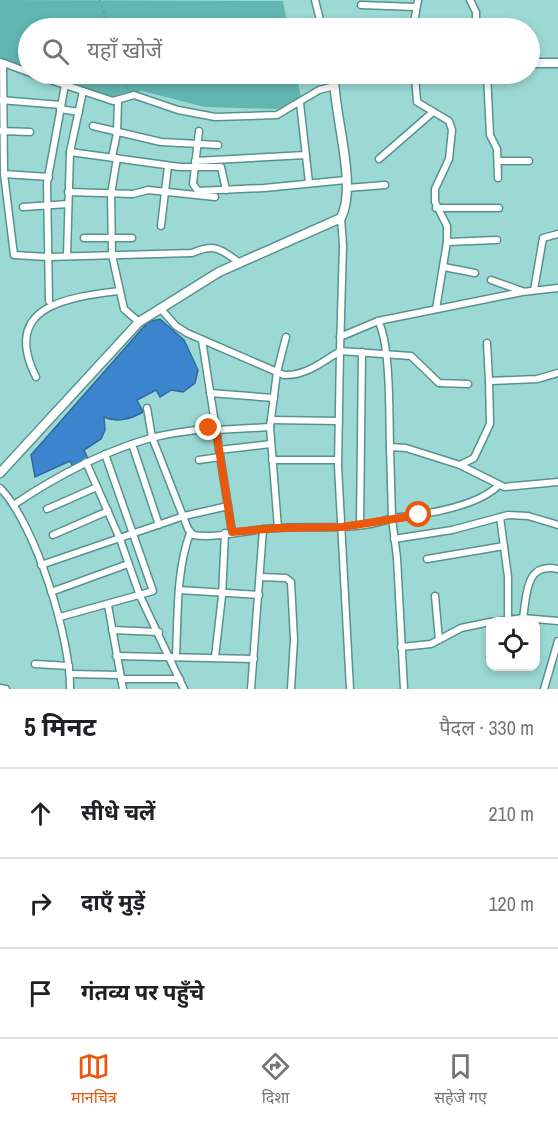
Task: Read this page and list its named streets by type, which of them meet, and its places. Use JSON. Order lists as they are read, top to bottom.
{
  "page": {
    "search": "यहाँ खोजें",
    "heading": ["5 मिनट", "पैदल · 330 m"],
    "list": [
      ["सीधे चलें", "210 m"],
      ["दाएँ मुड़ें", "120 m"],
      "गंतव्य पर पहुँचे"
    ],
    "nav": ["मानचित्र", "दिशा", "सहेजे गए"]
  }
}
